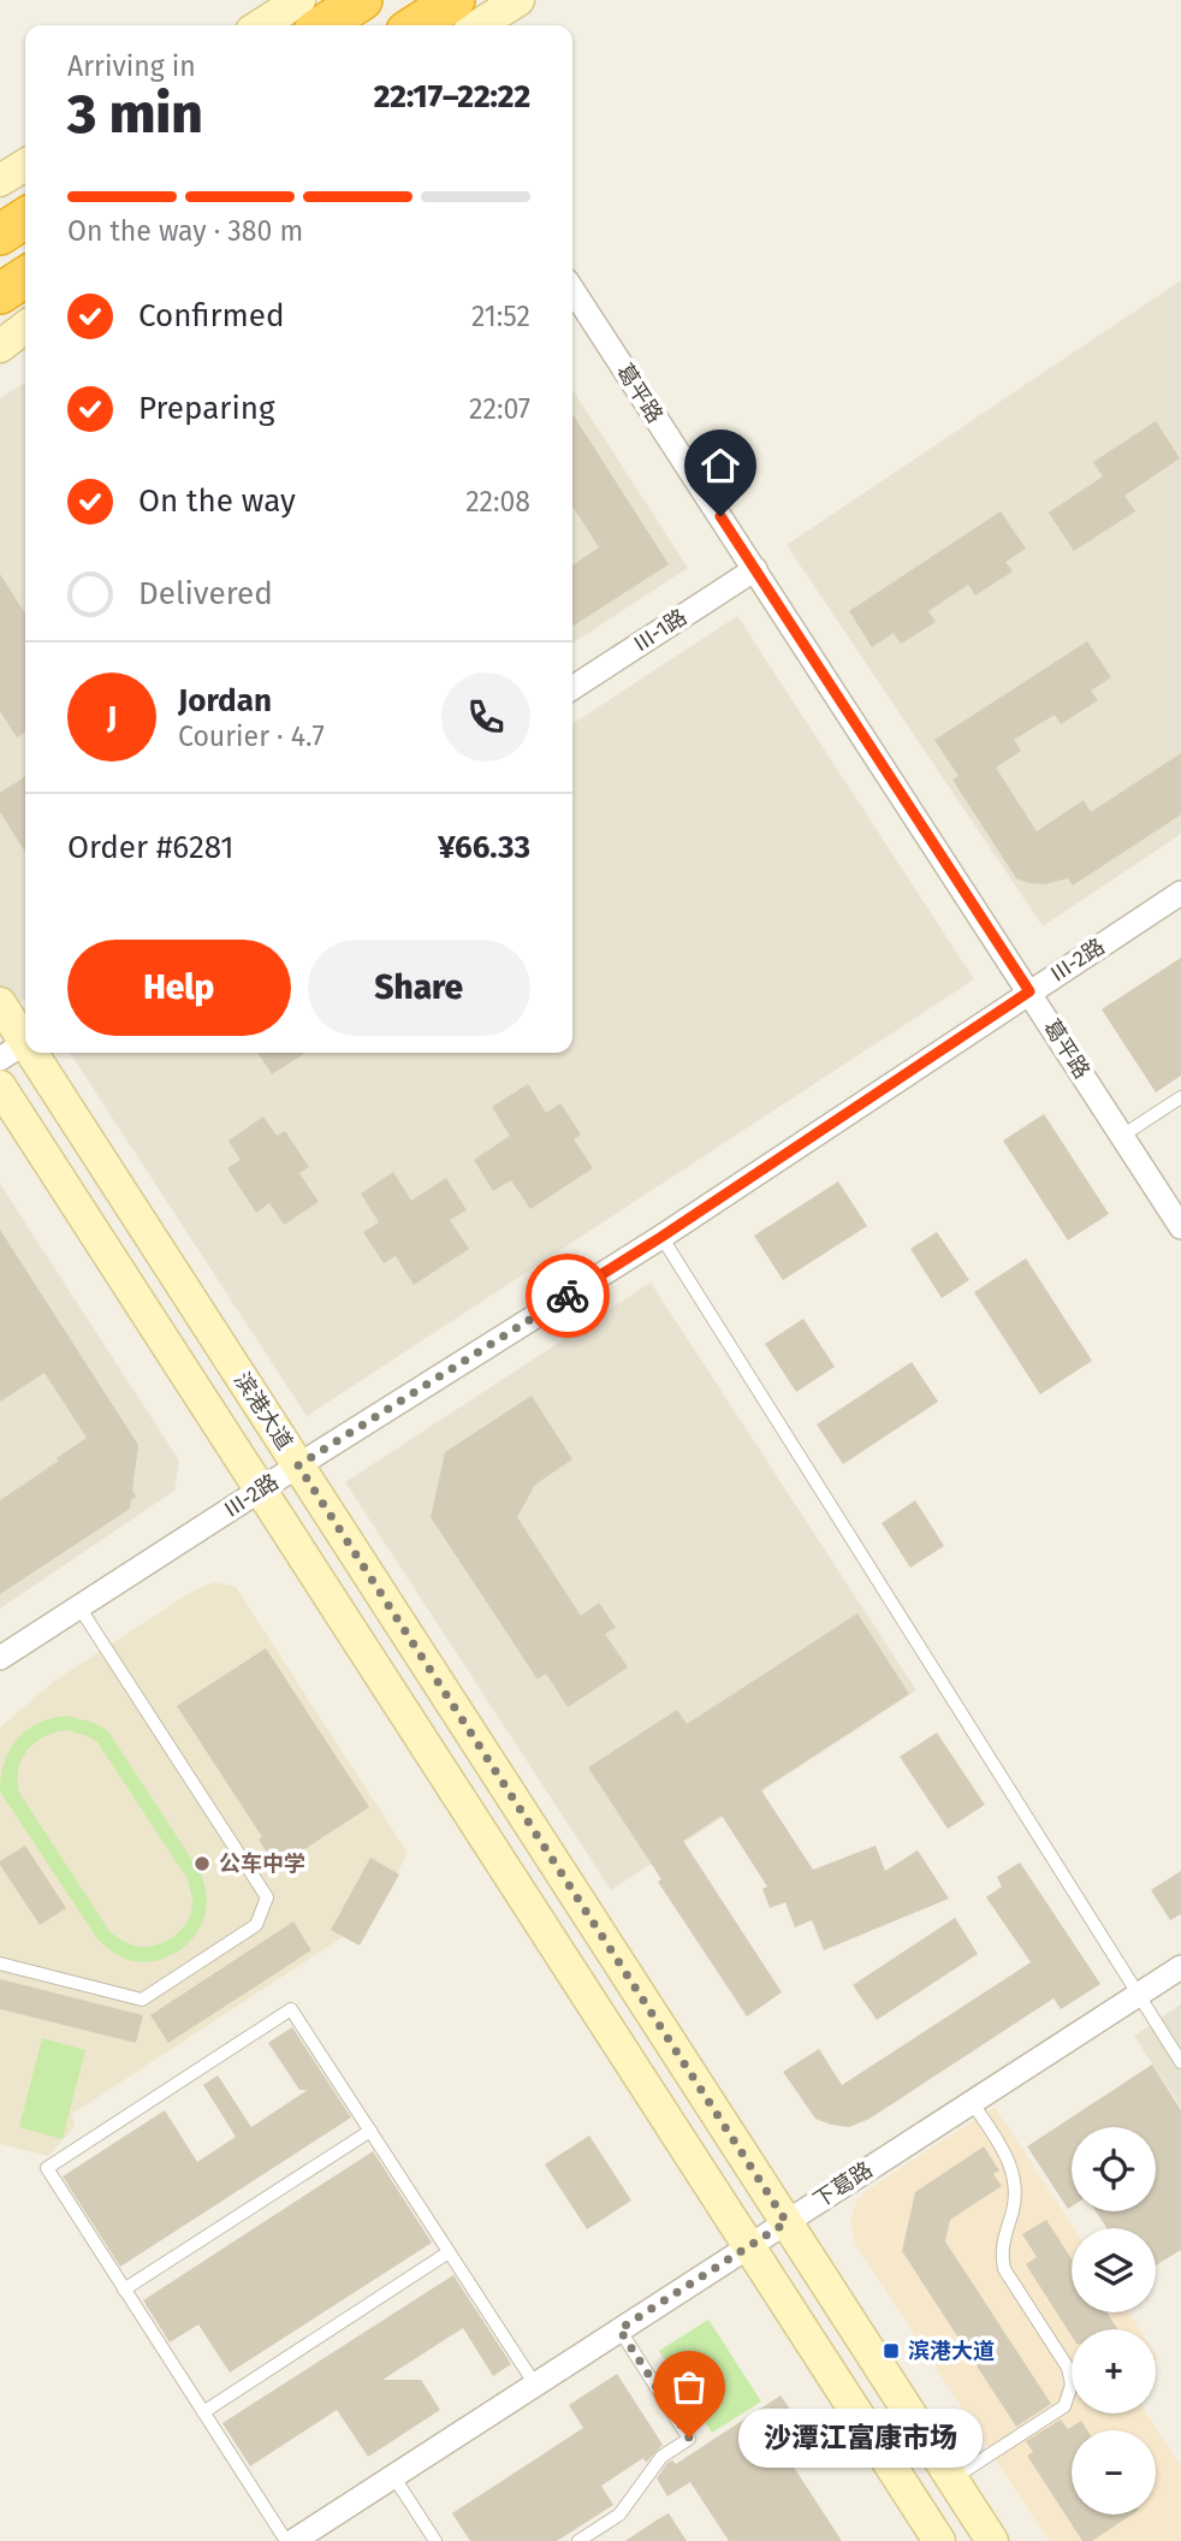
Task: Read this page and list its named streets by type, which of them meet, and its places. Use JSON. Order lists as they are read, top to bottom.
{
  "streets": {
    "main road": ["滨港大道"],
    "street": [
      "葛平路",
      "III-1路",
      "III-2路",
      "下葛路"
    ]
  },
  "crossings": [
    ["葛平路", "III-1路"],
    ["葛平路", "III-2路"],
    ["III-2路", "滨港大道"],
    ["滨港大道", "下葛路"]
  ],
  "places": {
    "other": ["公车中学", "沙潭江富康市场"],
    "transit": ["滨港大道"]
  },
  "page": {
    "heading": ["3 min", "Arriving in", "22:17–22:22"],
    "panel": [
      "Jordan",
      "Courier · 4.7",
      "Order #6281",
      "¥66.33"
    ],
    "bar": "On the way · 380 m",
    "list": [
      ["Confirmed", "21:52"],
      ["Preparing", "22:07"],
      ["On the way", "22:08"],
      "Delivered"
    ],
    "round": "J",
    "buttons": ["Help", "Share"],
    "map_buttons": ["+", "−"],
    "bubble": "沙潭江富康市场"
  }
}
